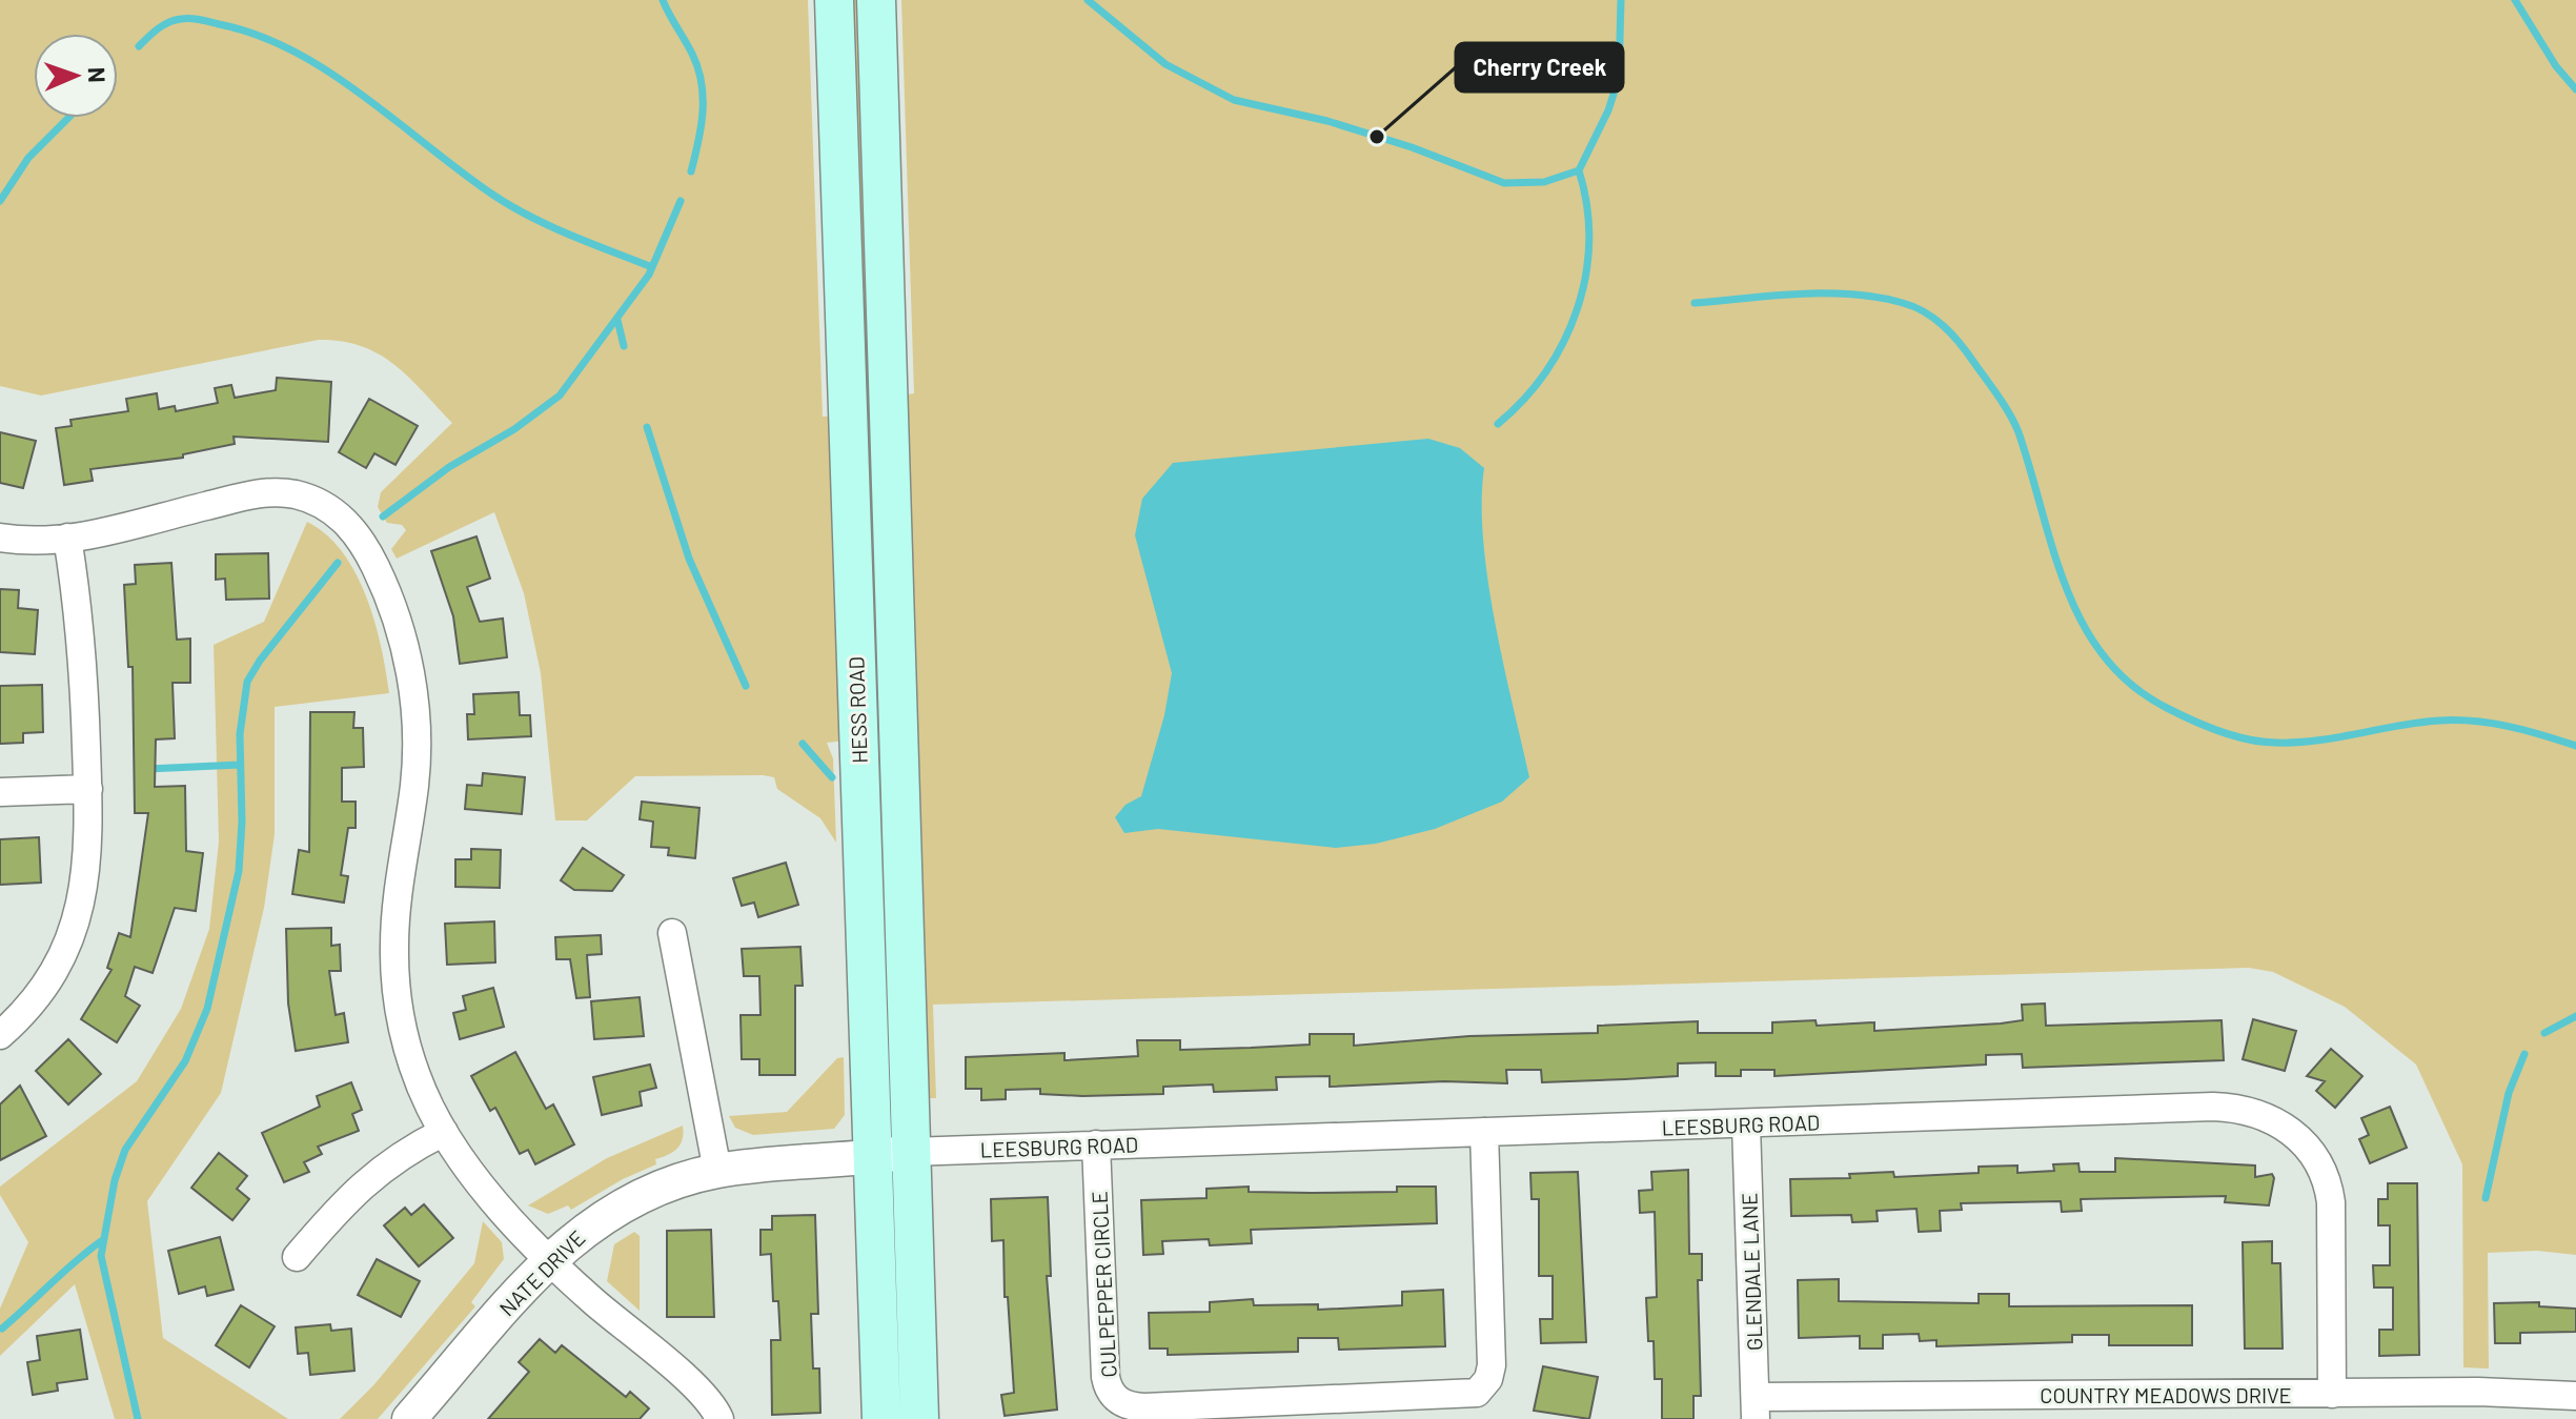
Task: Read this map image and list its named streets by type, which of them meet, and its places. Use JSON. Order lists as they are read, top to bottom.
{
  "streets": {
    "main road": ["HESS ROAD"],
    "street": [
      "LEESBURG ROAD",
      "GLENDALE LANE",
      "NATE DRIVE",
      "CULPEPPER CIRCLE",
      "COUNTRY MEADOWS DRIVE"
    ]
  },
  "crossings": [
    ["HESS ROAD", "LEESBURG ROAD"],
    ["HESS ROAD", "NATE DRIVE"],
    ["LEESBURG ROAD", "GLENDALE LANE"],
    ["LEESBURG ROAD", "NATE DRIVE"],
    ["LEESBURG ROAD", "CULPEPPER CIRCLE"],
    ["LEESBURG ROAD", "COUNTRY MEADOWS DRIVE"],
    ["GLENDALE LANE", "COUNTRY MEADOWS DRIVE"]
  ],
  "places": ["Cherry Creek"],
  "north": "right"
}
